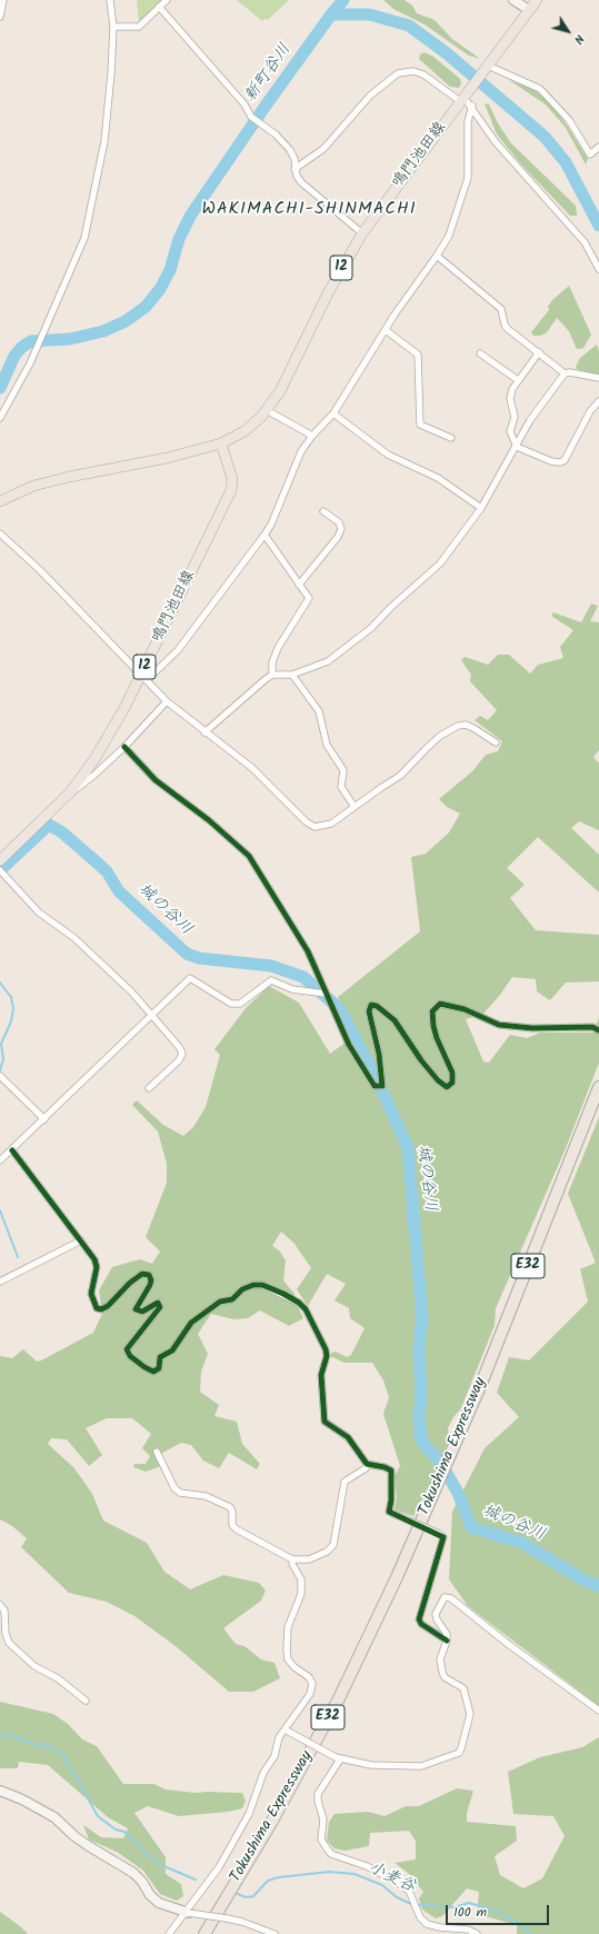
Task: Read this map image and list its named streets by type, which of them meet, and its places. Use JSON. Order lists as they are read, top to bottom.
{
  "streets": {
    "highway": ["E32", "Tokushima Expressway"],
    "main road": ["鳴門池田線", "12"]
  },
  "districts": ["WAKIMACHI-SHINMACHI"],
  "water": ["新町谷川", "城の谷川", "小麦谷"],
  "scale_bar": "100 m",
  "north": "bottom right"
}
